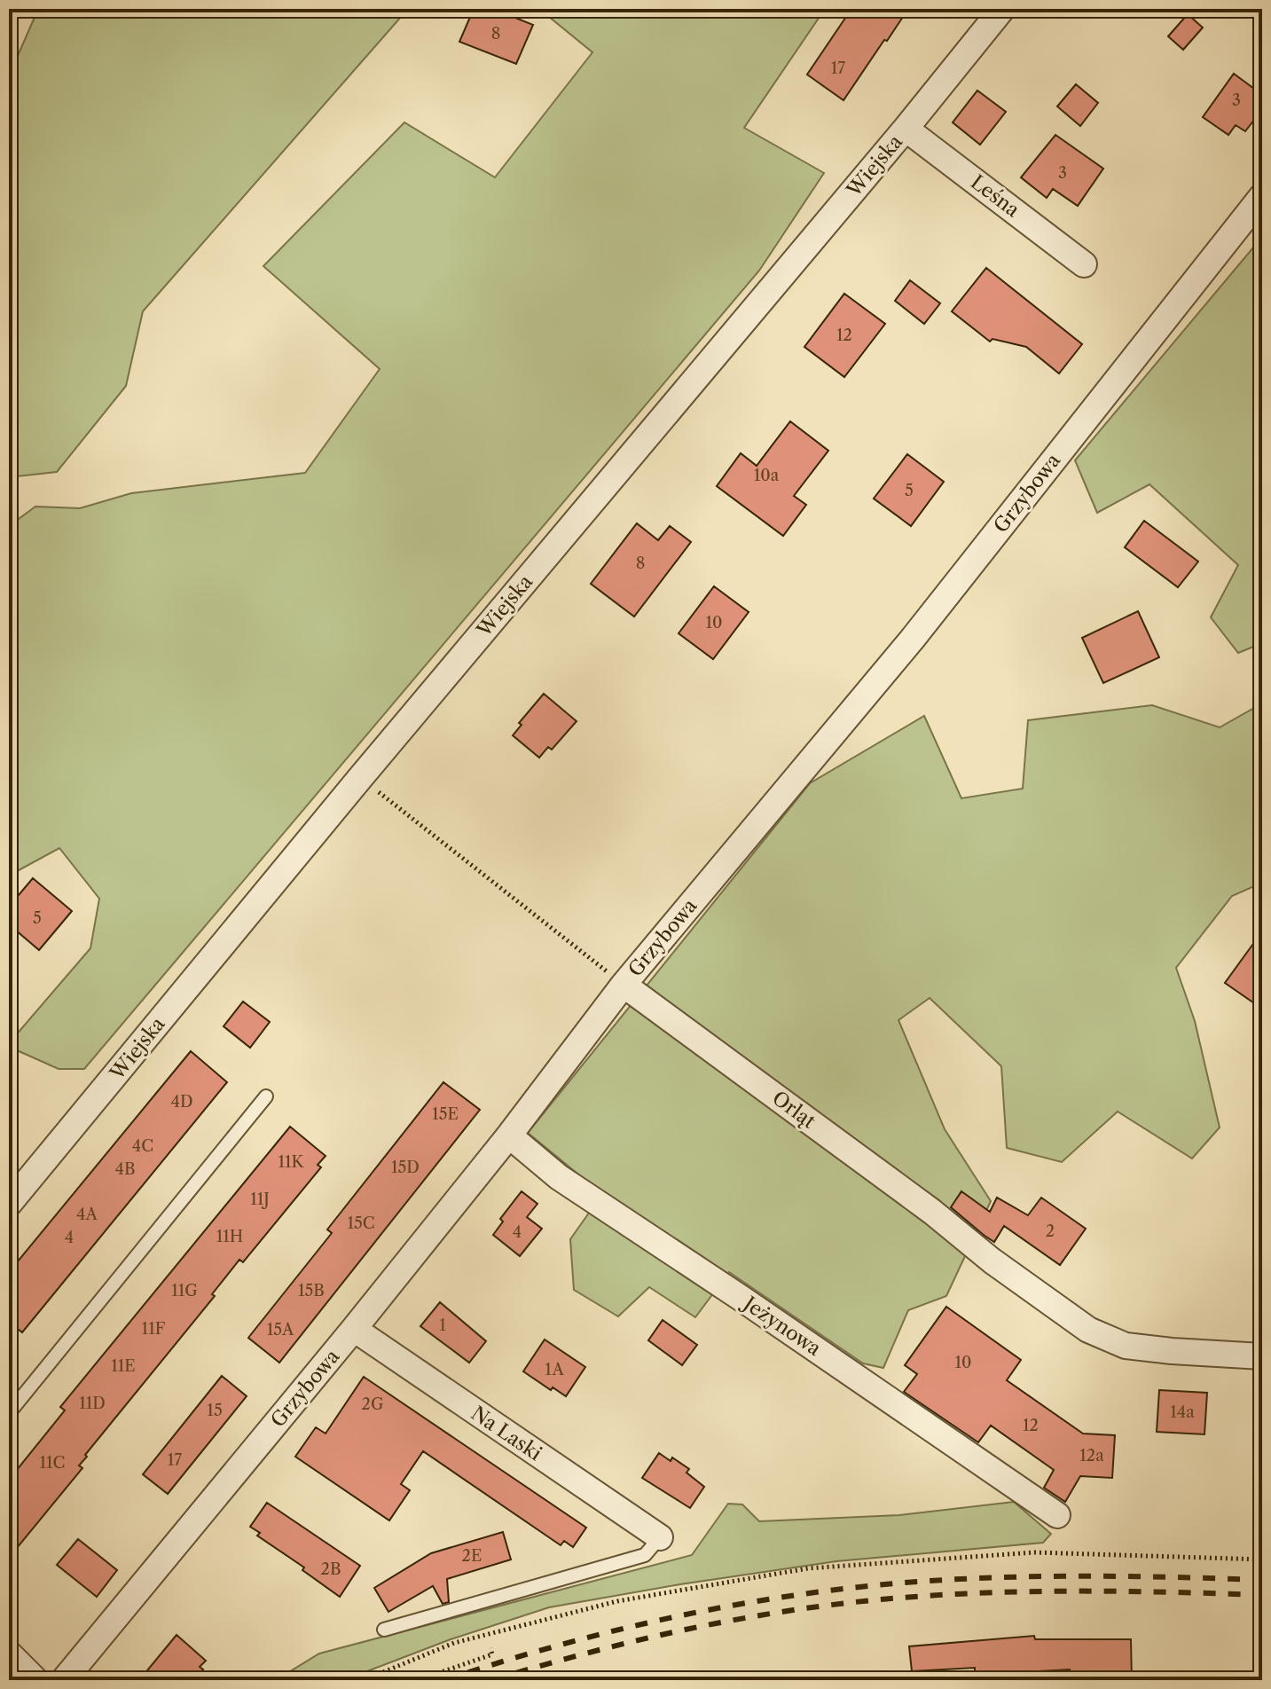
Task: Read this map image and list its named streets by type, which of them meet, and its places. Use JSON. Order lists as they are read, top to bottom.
{
  "streets": {
    "street": [
      "Wiejska",
      "Leśna",
      "Grzybowa",
      "Orląt",
      "Jeżynowa",
      "Na Laski"
    ]
  },
  "crossings": [
    ["Wiejska", "Leśna"],
    ["Grzybowa", "Orląt"],
    ["Grzybowa", "Jeżynowa"],
    ["Grzybowa", "Na Laski"]
  ],
  "house_numbers": [
    "8",
    "17",
    "3",
    "3",
    "12",
    "10a",
    "5",
    "8",
    "10",
    "5",
    "4D",
    "15E",
    "4C",
    "11K",
    "15D",
    "4B",
    "11J",
    "4A",
    "15C",
    "2",
    "4",
    "11H",
    "4",
    "11G",
    "15B",
    "1",
    "11F",
    "15A",
    "10",
    "11E",
    "1A",
    "11D",
    "2G",
    "15",
    "14a",
    "12",
    "12a",
    "17",
    "11C",
    "2E",
    "2B"
  ]
}
